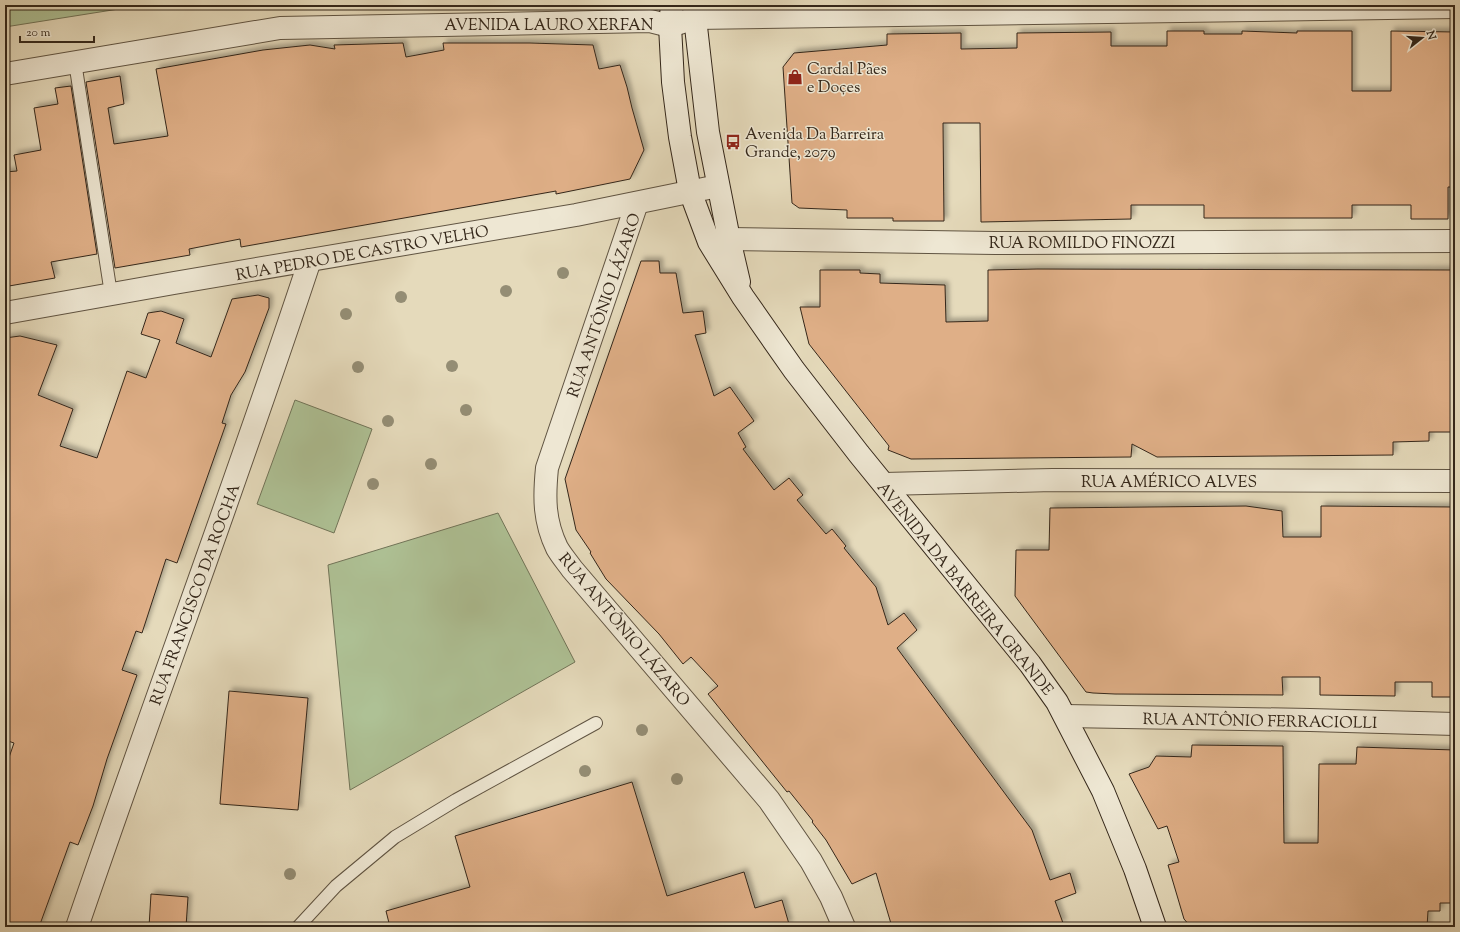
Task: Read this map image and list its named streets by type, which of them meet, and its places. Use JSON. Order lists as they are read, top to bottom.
{
  "streets": {
    "street": [
      "AVENIDA LAURO XERFAN",
      "RUA ROMILDO FINOZZI",
      "RUA PEDRO DE CASTRO VELHO",
      "RUA ANTÔNIO LÁZARO",
      "RUA AMÉRICO ALVES",
      "AVENIDA DA BARREIRA GRANDE",
      "RUA FRANCISCO DA ROCHA",
      "RUA ANTÔNIO FERRACIOLLI"
    ]
  },
  "crossings": [
    ["AVENIDA LAURO XERFAN", "AVENIDA DA BARREIRA GRANDE"],
    ["RUA ROMILDO FINOZZI", "AVENIDA DA BARREIRA GRANDE"],
    ["RUA PEDRO DE CASTRO VELHO", "RUA ANTÔNIO LÁZARO"],
    ["RUA PEDRO DE CASTRO VELHO", "AVENIDA DA BARREIRA GRANDE"],
    ["RUA PEDRO DE CASTRO VELHO", "RUA FRANCISCO DA ROCHA"],
    ["RUA AMÉRICO ALVES", "AVENIDA DA BARREIRA GRANDE"],
    ["AVENIDA DA BARREIRA GRANDE", "RUA ANTÔNIO FERRACIOLLI"]
  ],
  "places": {
    "shop": ["Cardal Pães e Doçes"],
    "bus stop": ["Avenida Da Barreira Grande, 2079"]
  },
  "scale_bar": "20 m",
  "north": "right"
}
